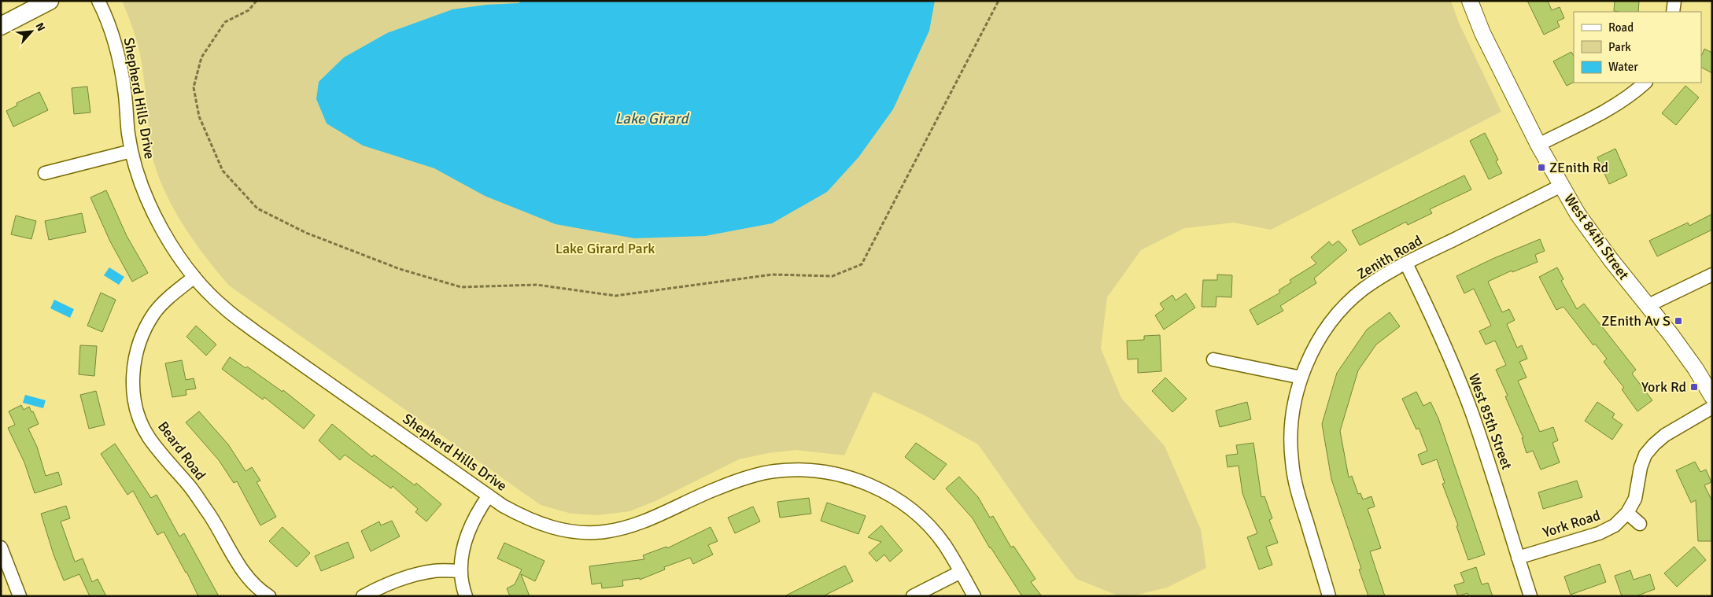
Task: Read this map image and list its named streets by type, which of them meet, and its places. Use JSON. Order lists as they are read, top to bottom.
{
  "streets": {
    "street": [
      "Shepherd Hills Drive",
      "West 84th Street",
      "Zenith Road",
      "West 85th Street",
      "Beard Road",
      "York Road"
    ]
  },
  "crossings": [
    ["Shepherd Hills Drive", "Beard Road"],
    ["West 84th Street", "Zenith Road"],
    ["Zenith Road", "West 85th Street"],
    ["West 85th Street", "York Road"]
  ],
  "water": ["Lake Girard"],
  "parks": ["Lake Girard Park"],
  "places": {
    "transit": ["ZEnith Rd", "ZEnith Av S", "York Rd"]
  },
  "legend": ["Road", "Park", "Water"],
  "north": "top right"
}
